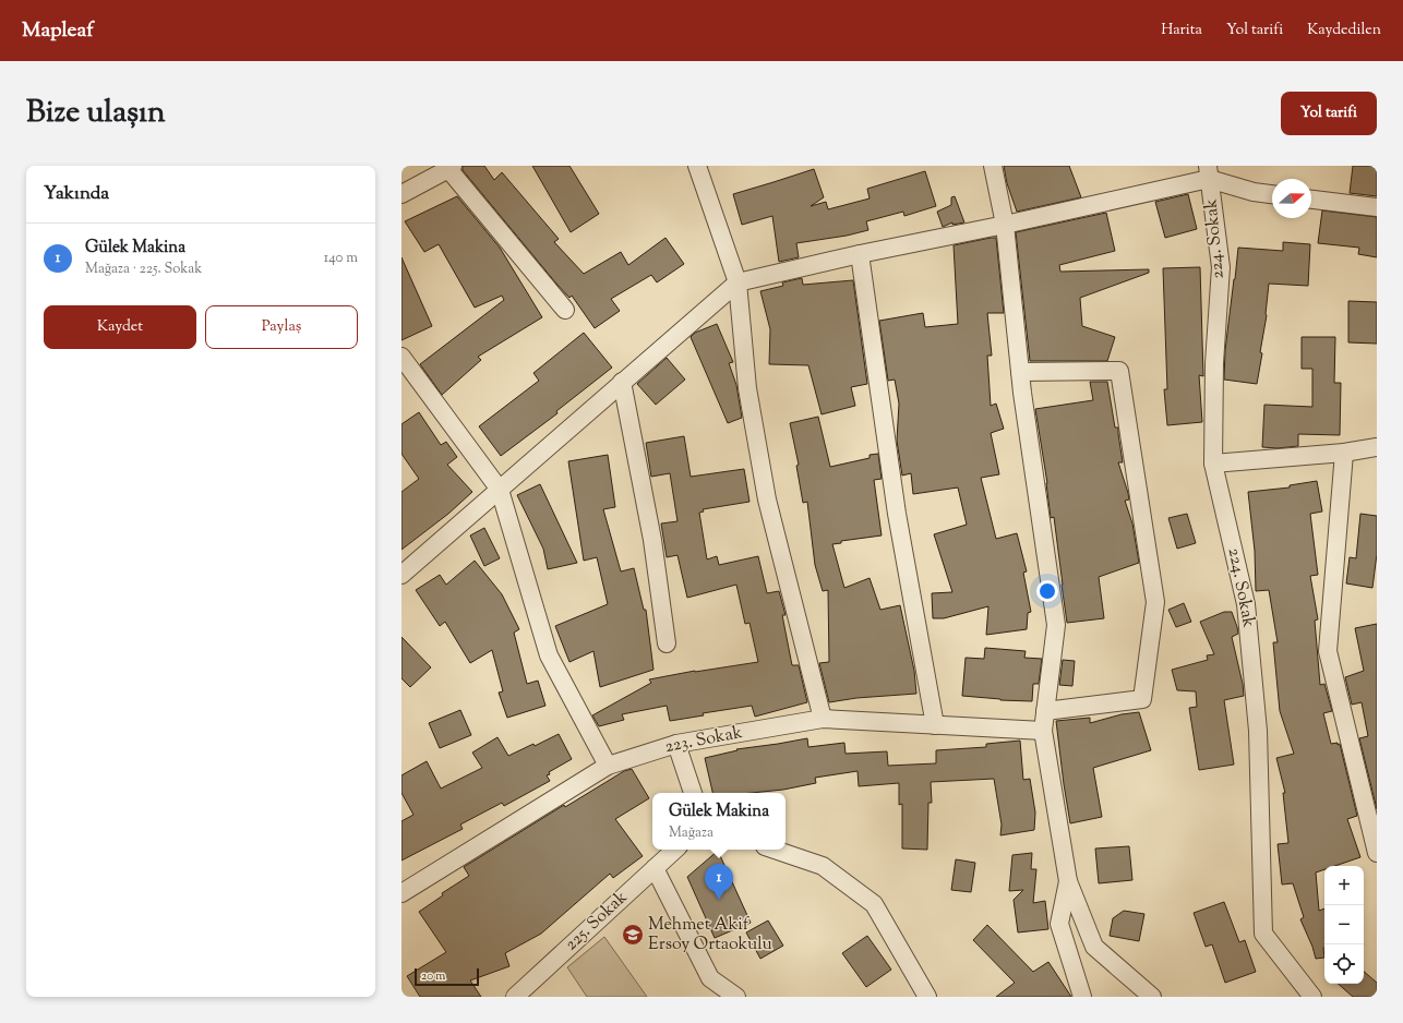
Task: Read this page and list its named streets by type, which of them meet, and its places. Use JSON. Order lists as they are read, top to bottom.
{
  "streets": {
    "street": ["224. Sokak", "223. Sokak", "225. Sokak"]
  },
  "places": {
    "school or university": ["Mehmet Akif Ersoy Ortaokulu"]
  },
  "scale_bar": "20 m",
  "north": "right",
  "page": {
    "header": "Mapleaf",
    "nav": ["Harita", "Yol tarifi", "Kaydedilen"],
    "title": "Bize ulaşın",
    "buttons": [
      "Yol tarifi",
      ["Kaydet", "Paylaş"]
    ],
    "heading": "Yakında",
    "list": [
      {
        "mark": "1",
        "name": "Gülek Makina",
        "note": "Mağaza · 225. Sokak",
        "value": "140 m"
      }
    ],
    "popup": ["Gülek Makina", "Mağaza"],
    "pins": "1",
    "map_buttons": ["+", "−"],
    "scale": "20 m"
  }
}
